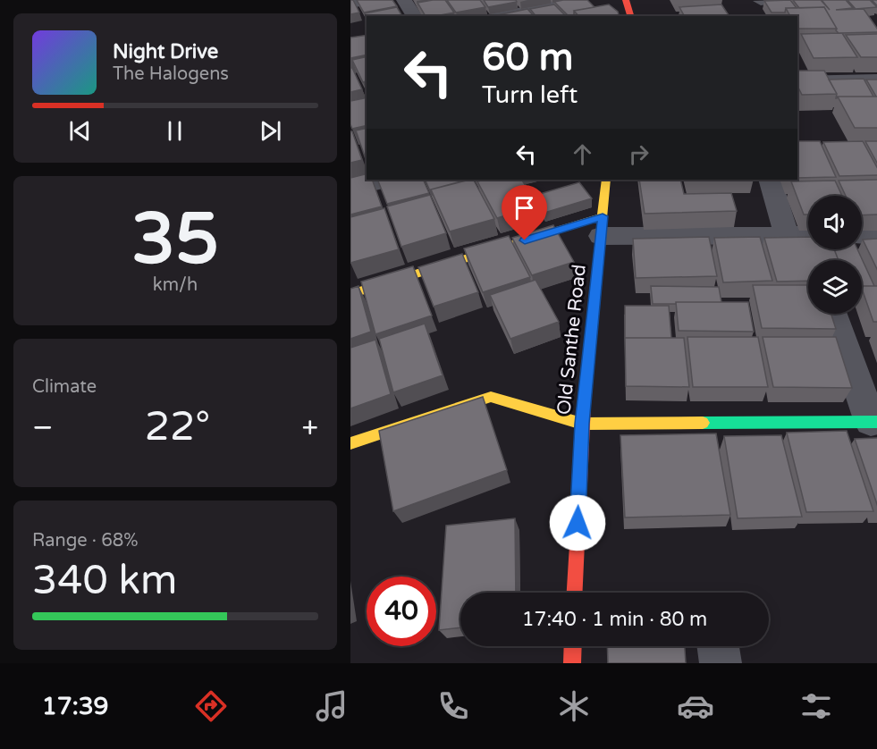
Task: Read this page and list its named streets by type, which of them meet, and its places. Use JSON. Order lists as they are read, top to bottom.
{
  "streets": {
    "street": ["Old Santhe Road"]
  },
  "page": {
    "turn": ["60 m", "Turn left"],
    "song": ["Night Drive", "The Halogens"],
    "tile": [
      ["35", "km/h"],
      "Climate",
      ["Range · 68%", "340 km"]
    ],
    "heat": ["−", "22°", "+"],
    "limit": "40",
    "trip": "17:40 · 1 min · 80 m",
    "tabs": "17:39"
  }
}
